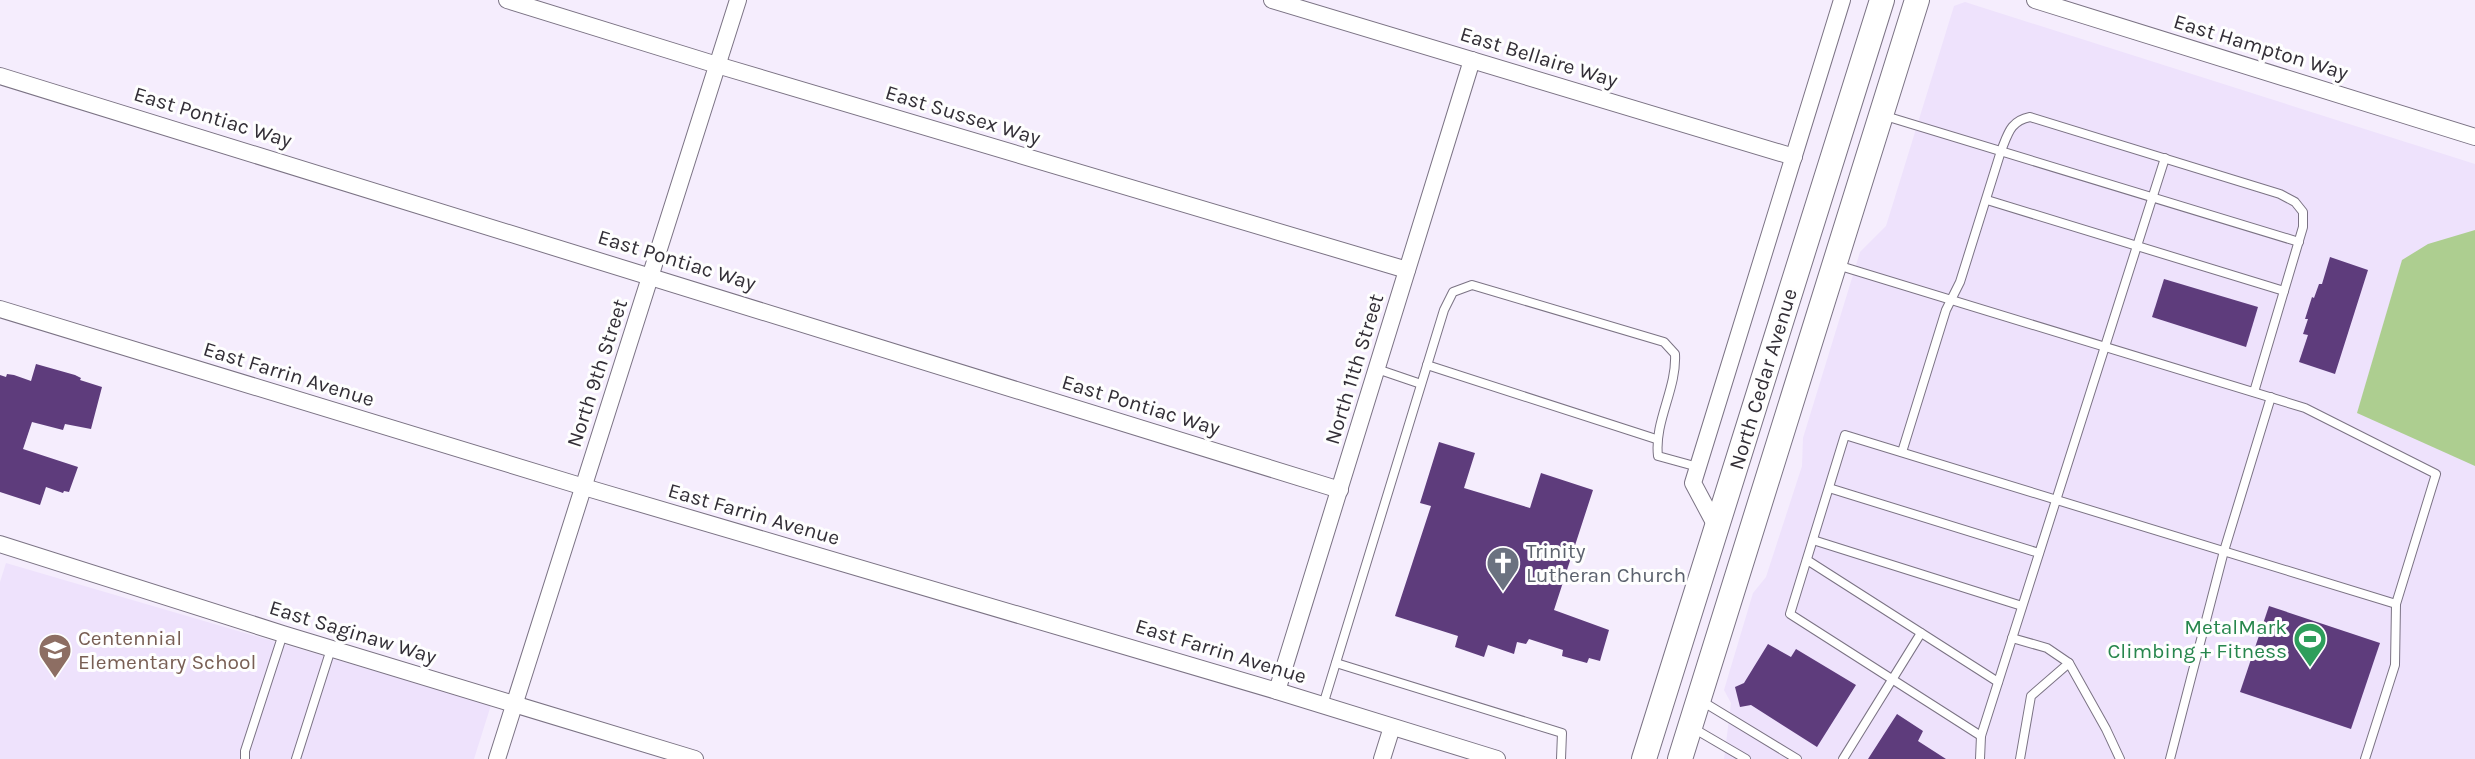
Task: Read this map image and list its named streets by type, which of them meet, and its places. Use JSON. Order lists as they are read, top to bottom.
{
  "streets": {
    "main road": ["North Cedar Avenue"],
    "street": [
      "East Hampton Way",
      "East Bellaire Way",
      "East Sussex Way",
      "East Pontiac Way",
      "North 11th Street",
      "North 9th Street",
      "East Farrin Avenue",
      "East Saginaw Way"
    ]
  },
  "crossings": [
    ["East Bellaire Way", "North 11th Street"],
    ["East Sussex Way", "North 11th Street"],
    ["East Sussex Way", "North 9th Street"],
    ["East Pontiac Way", "North 11th Street"],
    ["East Pontiac Way", "North 9th Street"],
    ["North 11th Street", "East Farrin Avenue"],
    ["North 9th Street", "East Farrin Avenue"],
    ["North 9th Street", "East Saginaw Way"]
  ],
  "places": {
    "church": ["Trinity Lutheran Church"],
    "sports": ["MetalMark Climbing + Fitness"],
    "school or university": ["Centennial Elementary School"]
  }
}
